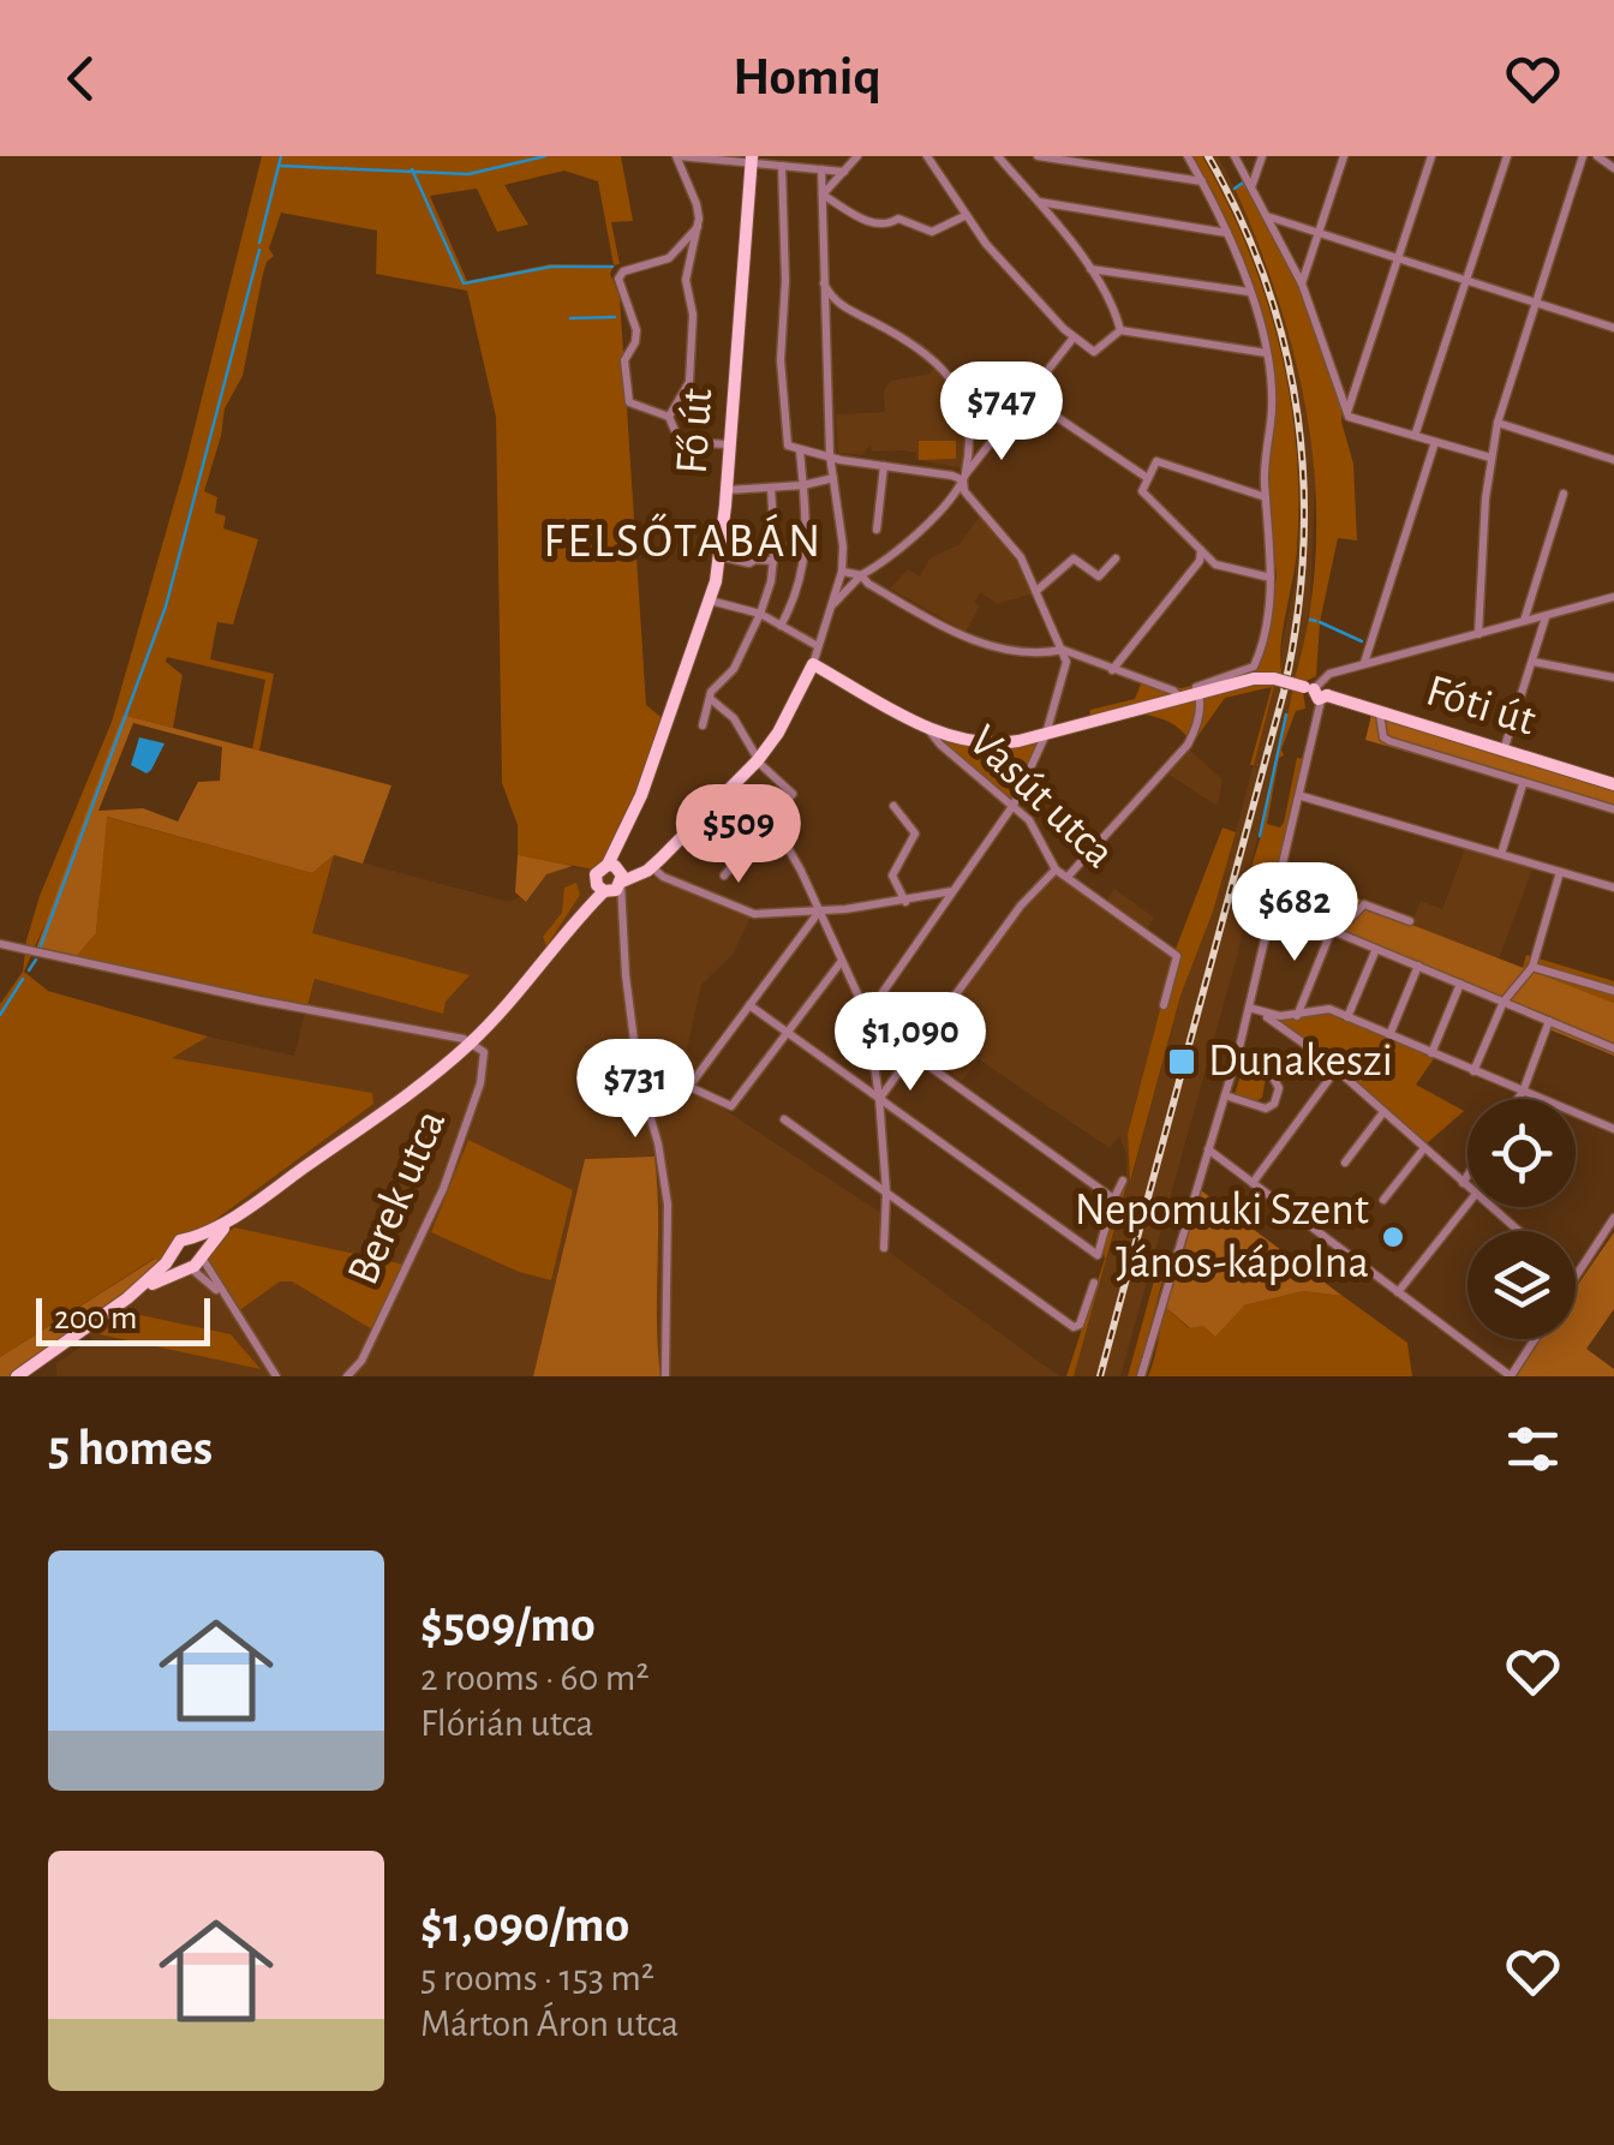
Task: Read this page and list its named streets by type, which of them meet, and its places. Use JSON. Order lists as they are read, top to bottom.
{
  "streets": {
    "main road": ["Fő út", "Fóti út"],
    "street": ["Vasút utca", "Berek utca"]
  },
  "crossings": [
    ["Fő út", "Berek utca"]
  ],
  "districts": ["FELSŐTABÁN"],
  "places": {
    "transit": ["Dunakeszi"],
    "other": ["Nepomuki Szent János-kápolna"]
  },
  "scale_bar": "200 m",
  "page": {
    "header": "Homiq",
    "price": [
      "$747",
      "$509",
      "$682",
      "$1,090",
      "$731"
    ],
    "scale": "200 m",
    "heading": "5 homes",
    "list": [
      {
        "name": "$509/mo",
        "note": "2 rooms · 60 m² · Flórián utca"
      },
      {
        "name": "$1,090/mo",
        "note": "5 rooms · 153 m² · Márton Áron utca"
      }
    ]
  }
}
